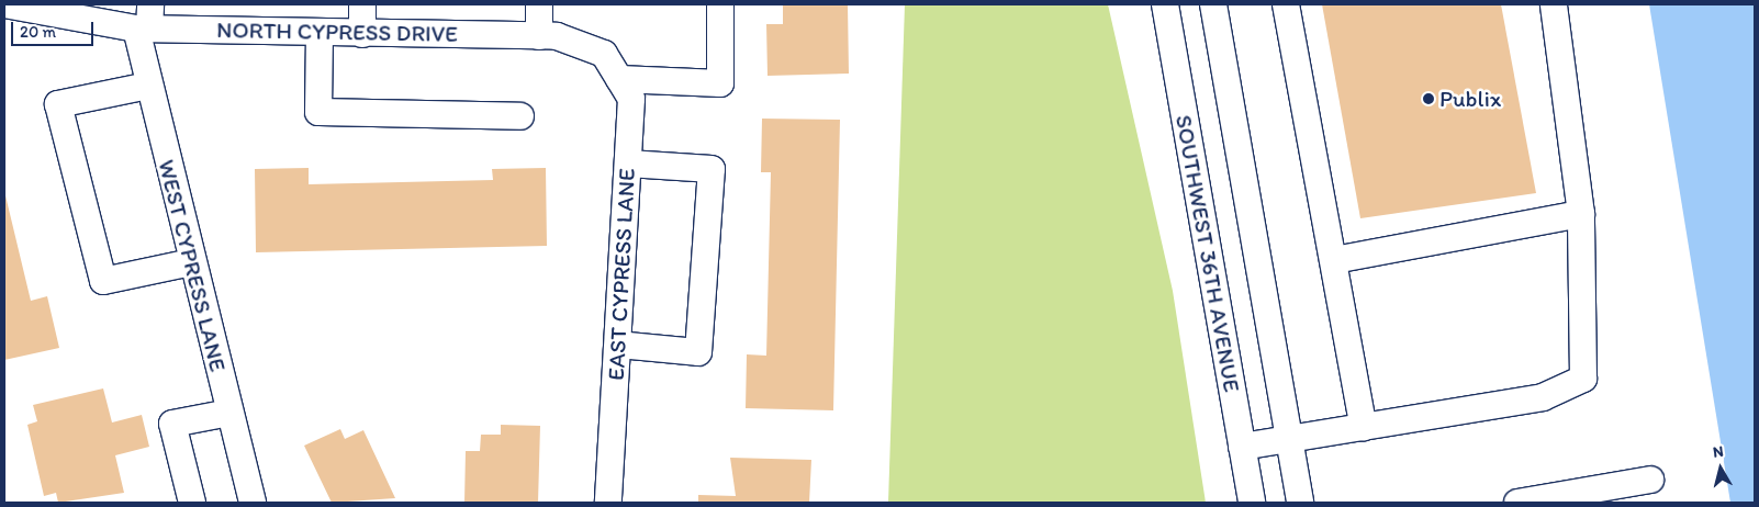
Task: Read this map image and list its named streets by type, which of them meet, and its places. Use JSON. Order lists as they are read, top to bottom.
{
  "streets": {
    "street": [
      "NORTH CYPRESS DRIVE",
      "SOUTHWEST 36TH AVENUE",
      "WEST CYPRESS LANE",
      "EAST CYPRESS LANE"
    ]
  },
  "crossings": [
    ["NORTH CYPRESS DRIVE", "WEST CYPRESS LANE"],
    ["NORTH CYPRESS DRIVE", "EAST CYPRESS LANE"]
  ],
  "places": ["Publix"],
  "scale_bar": "20 m",
  "north": "top"
}
